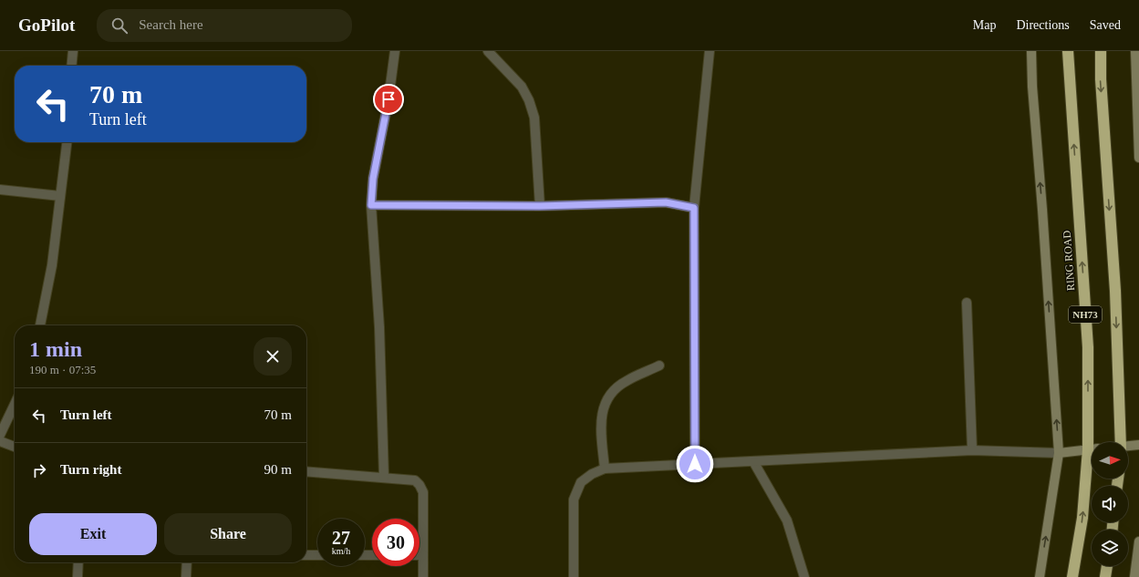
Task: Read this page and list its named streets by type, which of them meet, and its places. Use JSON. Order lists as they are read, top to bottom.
{
  "streets": {
    "highway": ["RING ROAD", "NH73"]
  },
  "north": "right",
  "page": {
    "header": "GoPilot",
    "search": "Search here",
    "nav": ["Map", "Directions", "Saved"],
    "turn": ["70 m", "Turn left"],
    "heading": ["1 min", "190 m · 07:35"],
    "list": [
      {
        "name": "Turn left",
        "value": "70 m"
      },
      {
        "name": "Turn right",
        "value": "90 m"
      }
    ],
    "buttons": ["Exit", "Share"],
    "speed": "27 km/h",
    "limit": "30"
  }
}
